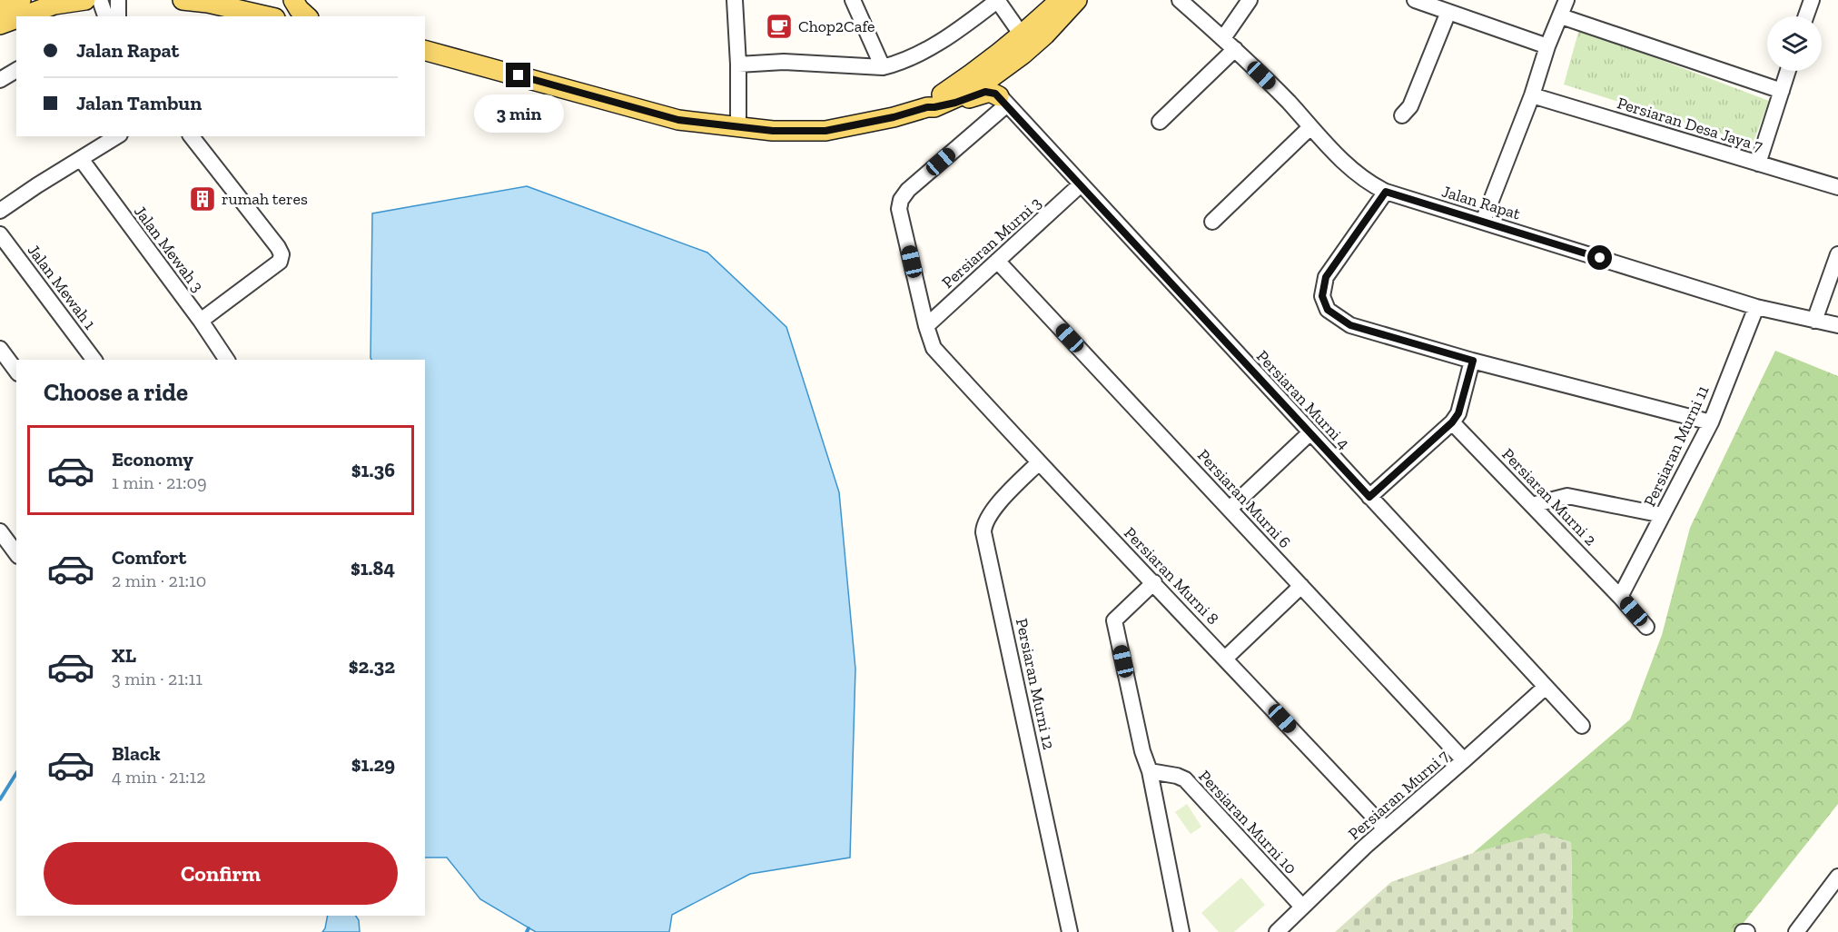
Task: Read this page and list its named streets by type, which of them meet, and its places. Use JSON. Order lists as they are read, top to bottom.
{
  "streets": {
    "street": [
      "Persiaran Desa Jaya 7",
      "Jalan Rapat",
      "Persiaran Murni 3",
      "Jalan Mewah 3",
      "Jalan Mewah 1",
      "Persiaran Murni 4",
      "Persiaran Murni 11",
      "Persiaran Murni 2",
      "Persiaran Murni 6",
      "Persiaran Murni 8",
      "Persiaran Murni 12",
      "Persiaran Murni 7",
      "Persiaran Murni 10"
    ]
  },
  "crossings": [
    ["Jalan Rapat", "Persiaran Murni 11"],
    ["Persiaran Murni 3", "Persiaran Murni 4"],
    ["Persiaran Murni 3", "Persiaran Murni 6"],
    ["Persiaran Murni 3", "Persiaran Murni 8"],
    ["Persiaran Murni 4", "Persiaran Murni 7"],
    ["Persiaran Murni 11", "Persiaran Murni 2"],
    ["Persiaran Murni 6", "Persiaran Murni 7"],
    ["Persiaran Murni 8", "Persiaran Murni 12"],
    ["Persiaran Murni 8", "Persiaran Murni 7"],
    ["Persiaran Murni 7", "Persiaran Murni 10"]
  ],
  "places": {
    "cafe": ["Chop2Cafe"],
    "building": ["rumah teres"]
  },
  "page": {
    "banner": ["Jalan Rapat", "Jalan Tambun"],
    "bubble": "3 min",
    "heading": "Choose a ride",
    "list": [
      {
        "name": "Economy",
        "note": "1 min · 21:09",
        "value": "$1.36"
      },
      {
        "name": "Comfort",
        "note": "2 min · 21:10",
        "value": "$1.84"
      },
      {
        "name": "XL",
        "note": "3 min · 21:11",
        "value": "$2.32"
      },
      {
        "name": "Black",
        "note": "4 min · 21:12",
        "value": "$1.29"
      }
    ],
    "buttons": "Confirm"
  }
}
